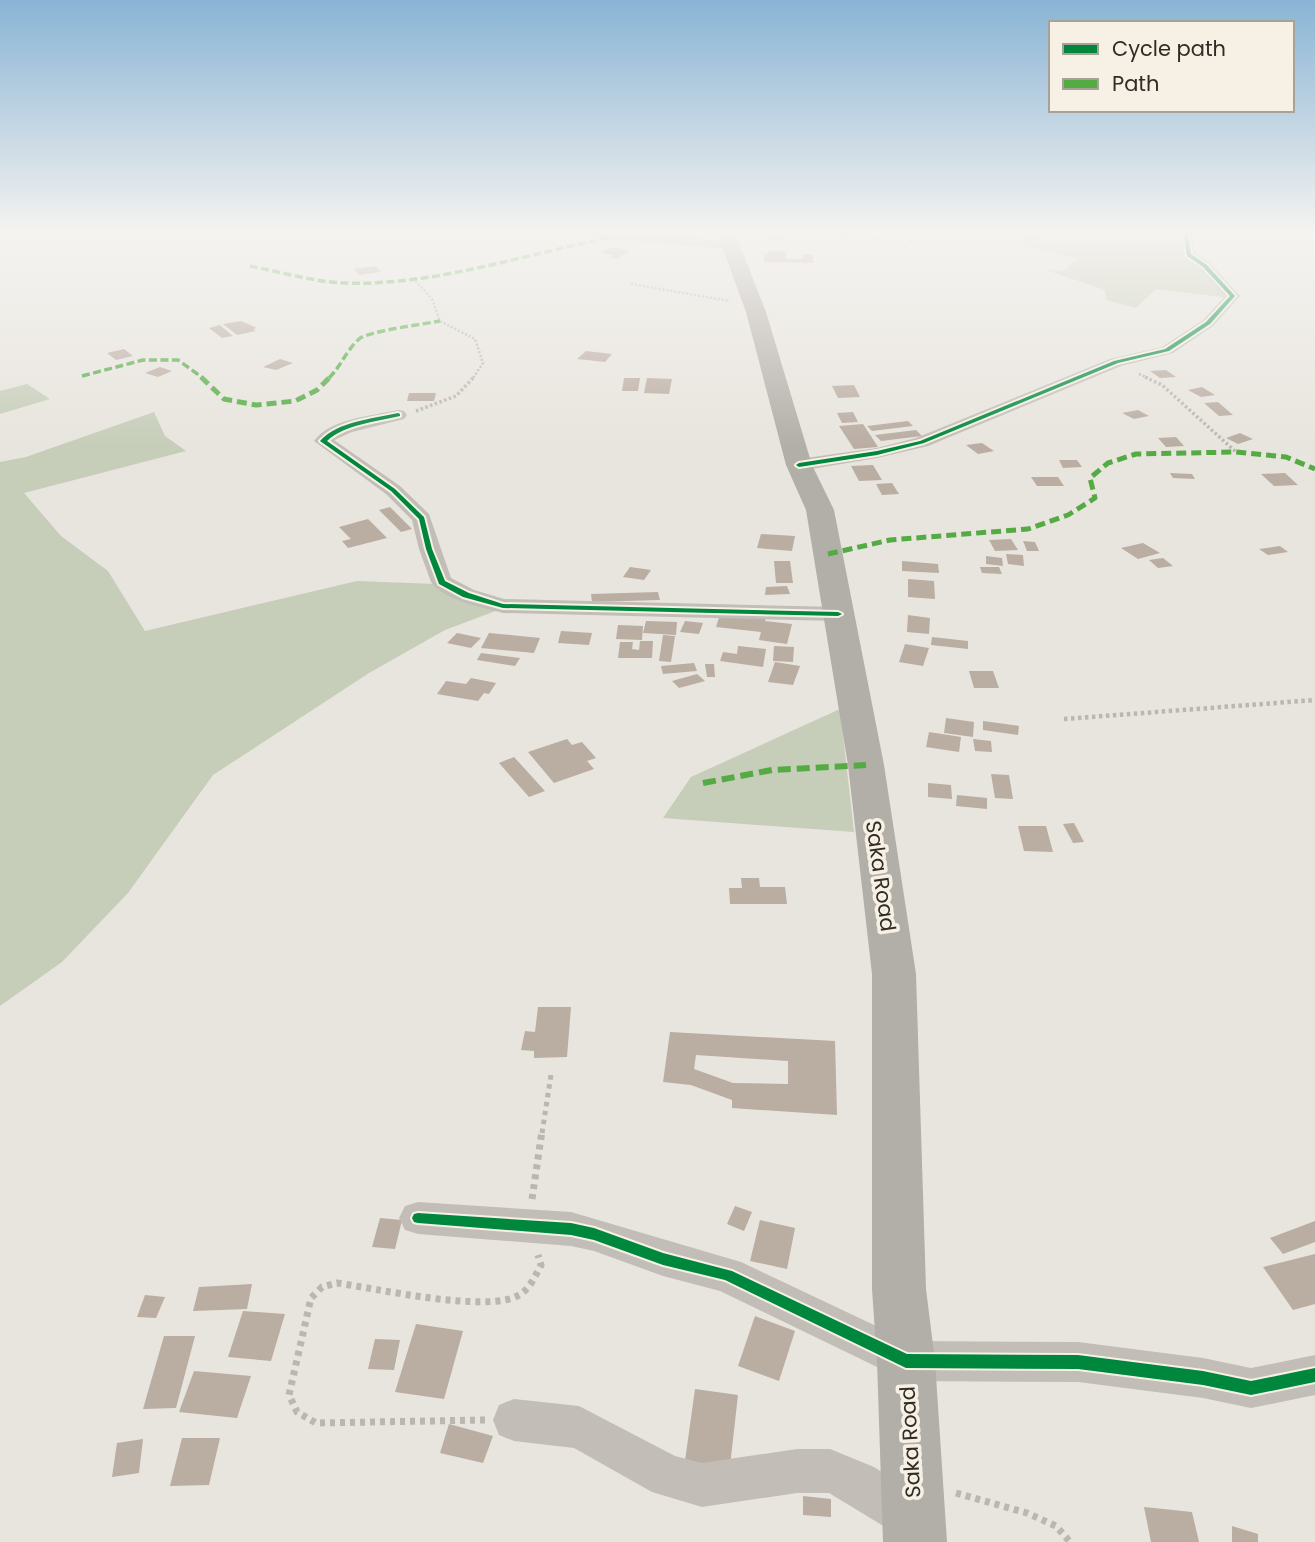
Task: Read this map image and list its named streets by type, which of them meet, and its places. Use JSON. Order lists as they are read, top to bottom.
{
  "streets": {
    "main road": ["Saka Road"]
  },
  "legend": ["Cycle path", "Path"]
}
